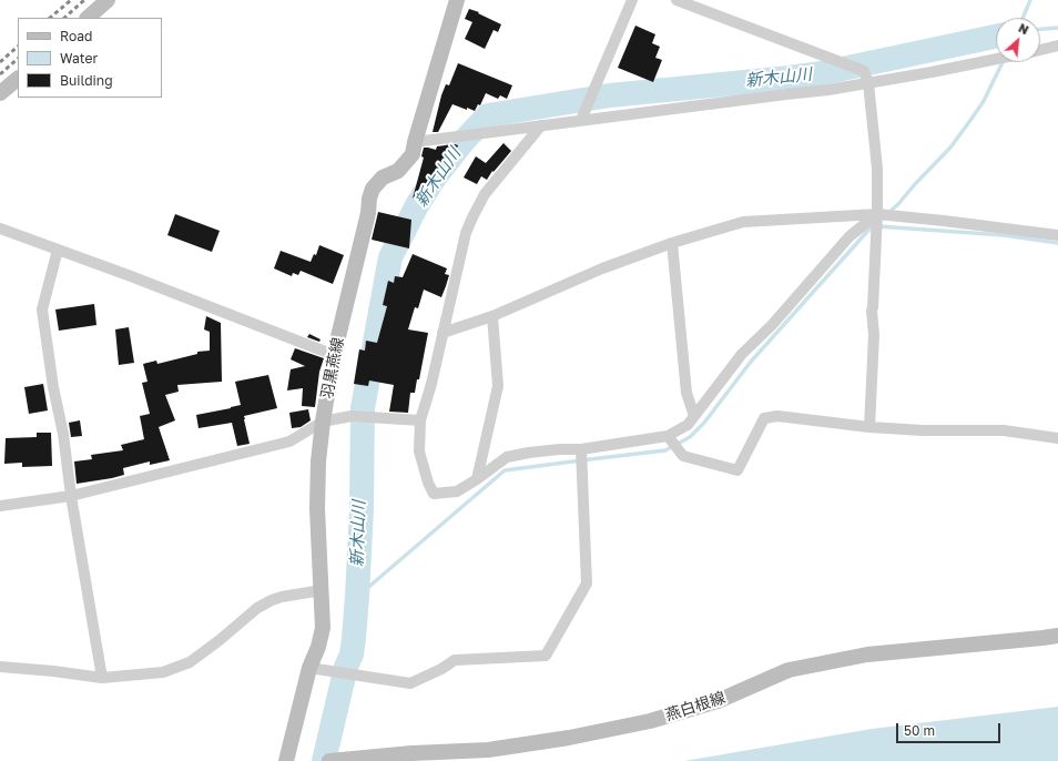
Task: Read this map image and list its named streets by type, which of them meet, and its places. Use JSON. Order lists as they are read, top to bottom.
{
  "streets": {
    "main road": ["羽黒燕線", "燕白根線"]
  },
  "water": ["新木山川"],
  "legend": ["Road", "Water", "Building"],
  "scale_bar": "50 m",
  "north": "top right"
}
